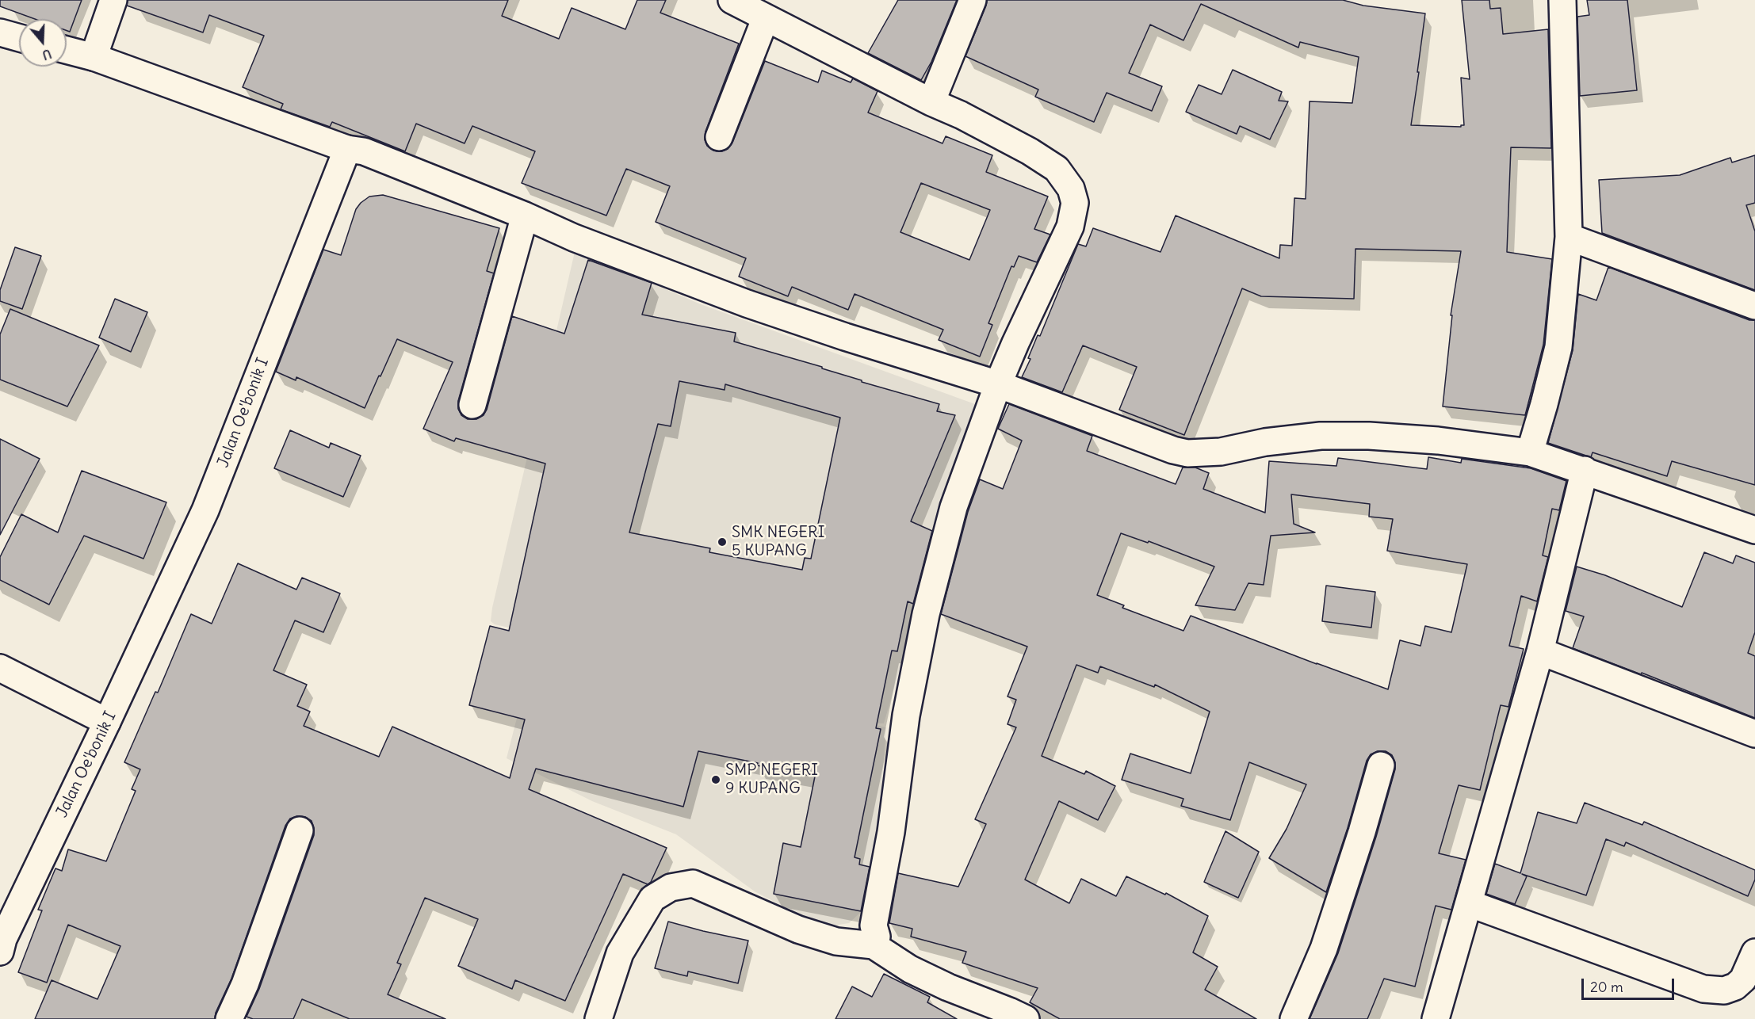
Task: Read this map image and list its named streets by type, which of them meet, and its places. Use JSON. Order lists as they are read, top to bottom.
{
  "streets": {
    "street": ["Jalan Oe'bonik I"]
  },
  "places": ["SMK NEGERI 5 KUPANG", "SMP NEGERI 9 KUPANG"],
  "scale_bar": "20 m",
  "north": "bottom"
}
